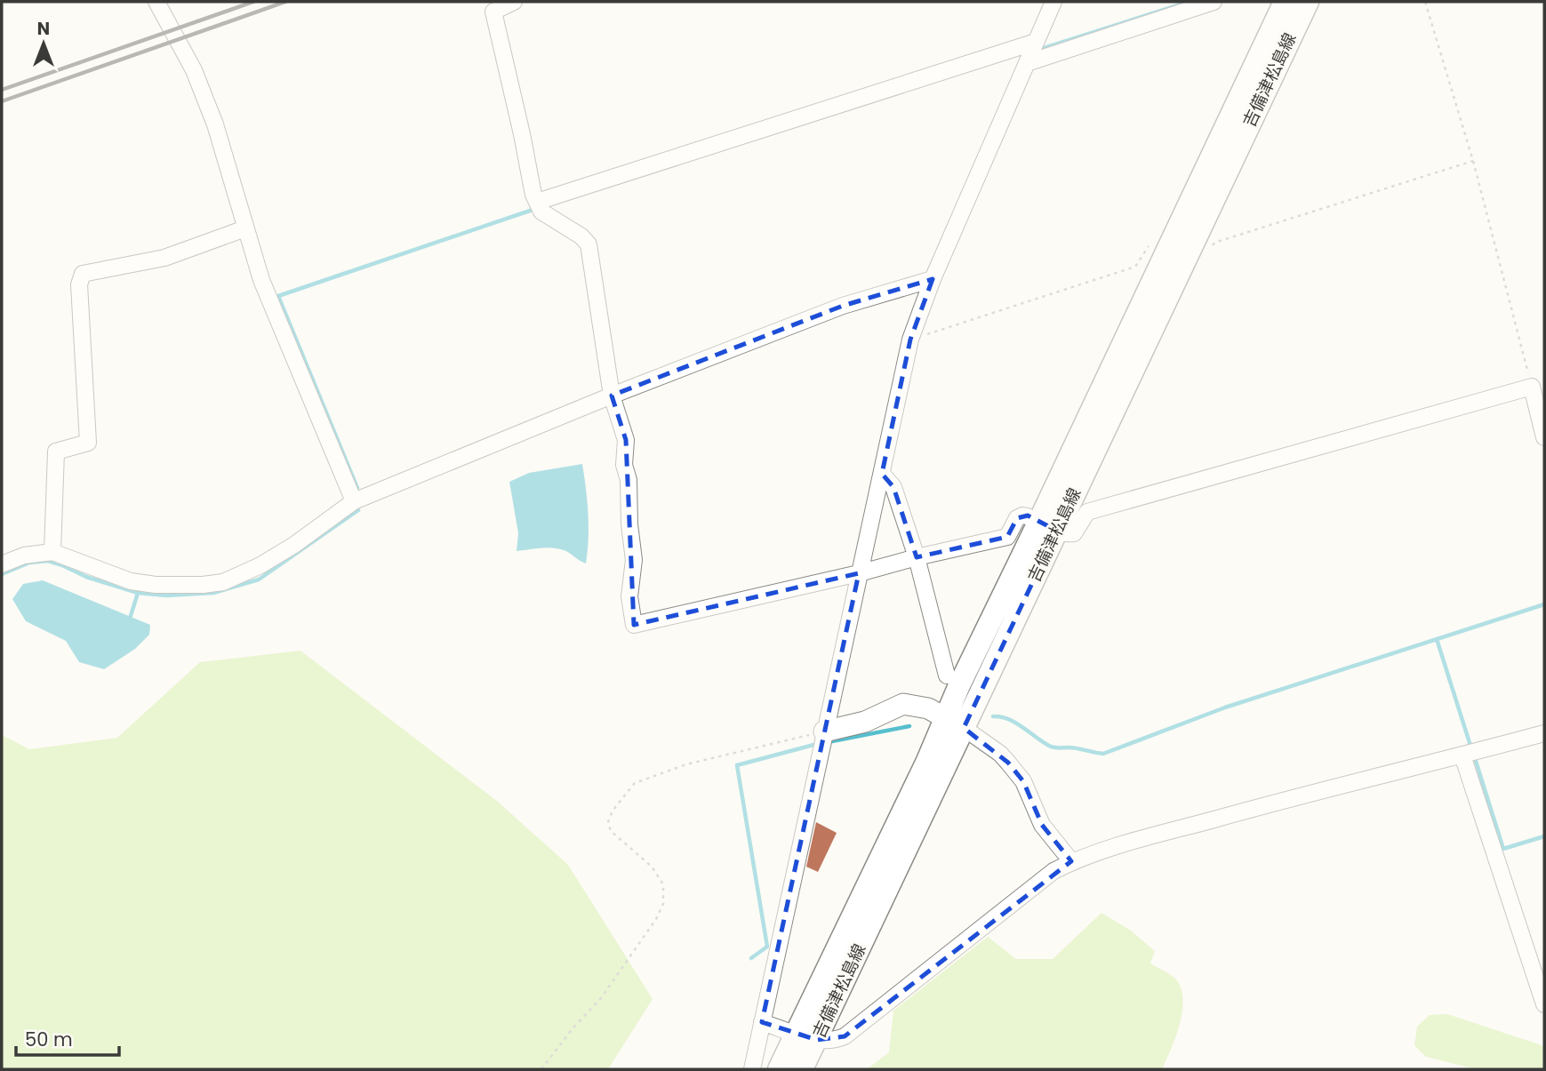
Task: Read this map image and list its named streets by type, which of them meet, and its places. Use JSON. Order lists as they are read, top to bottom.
{
  "streets": {
    "main road": ["吉備津松島線"]
  },
  "scale_bar": "50 m",
  "north": "top"
}
